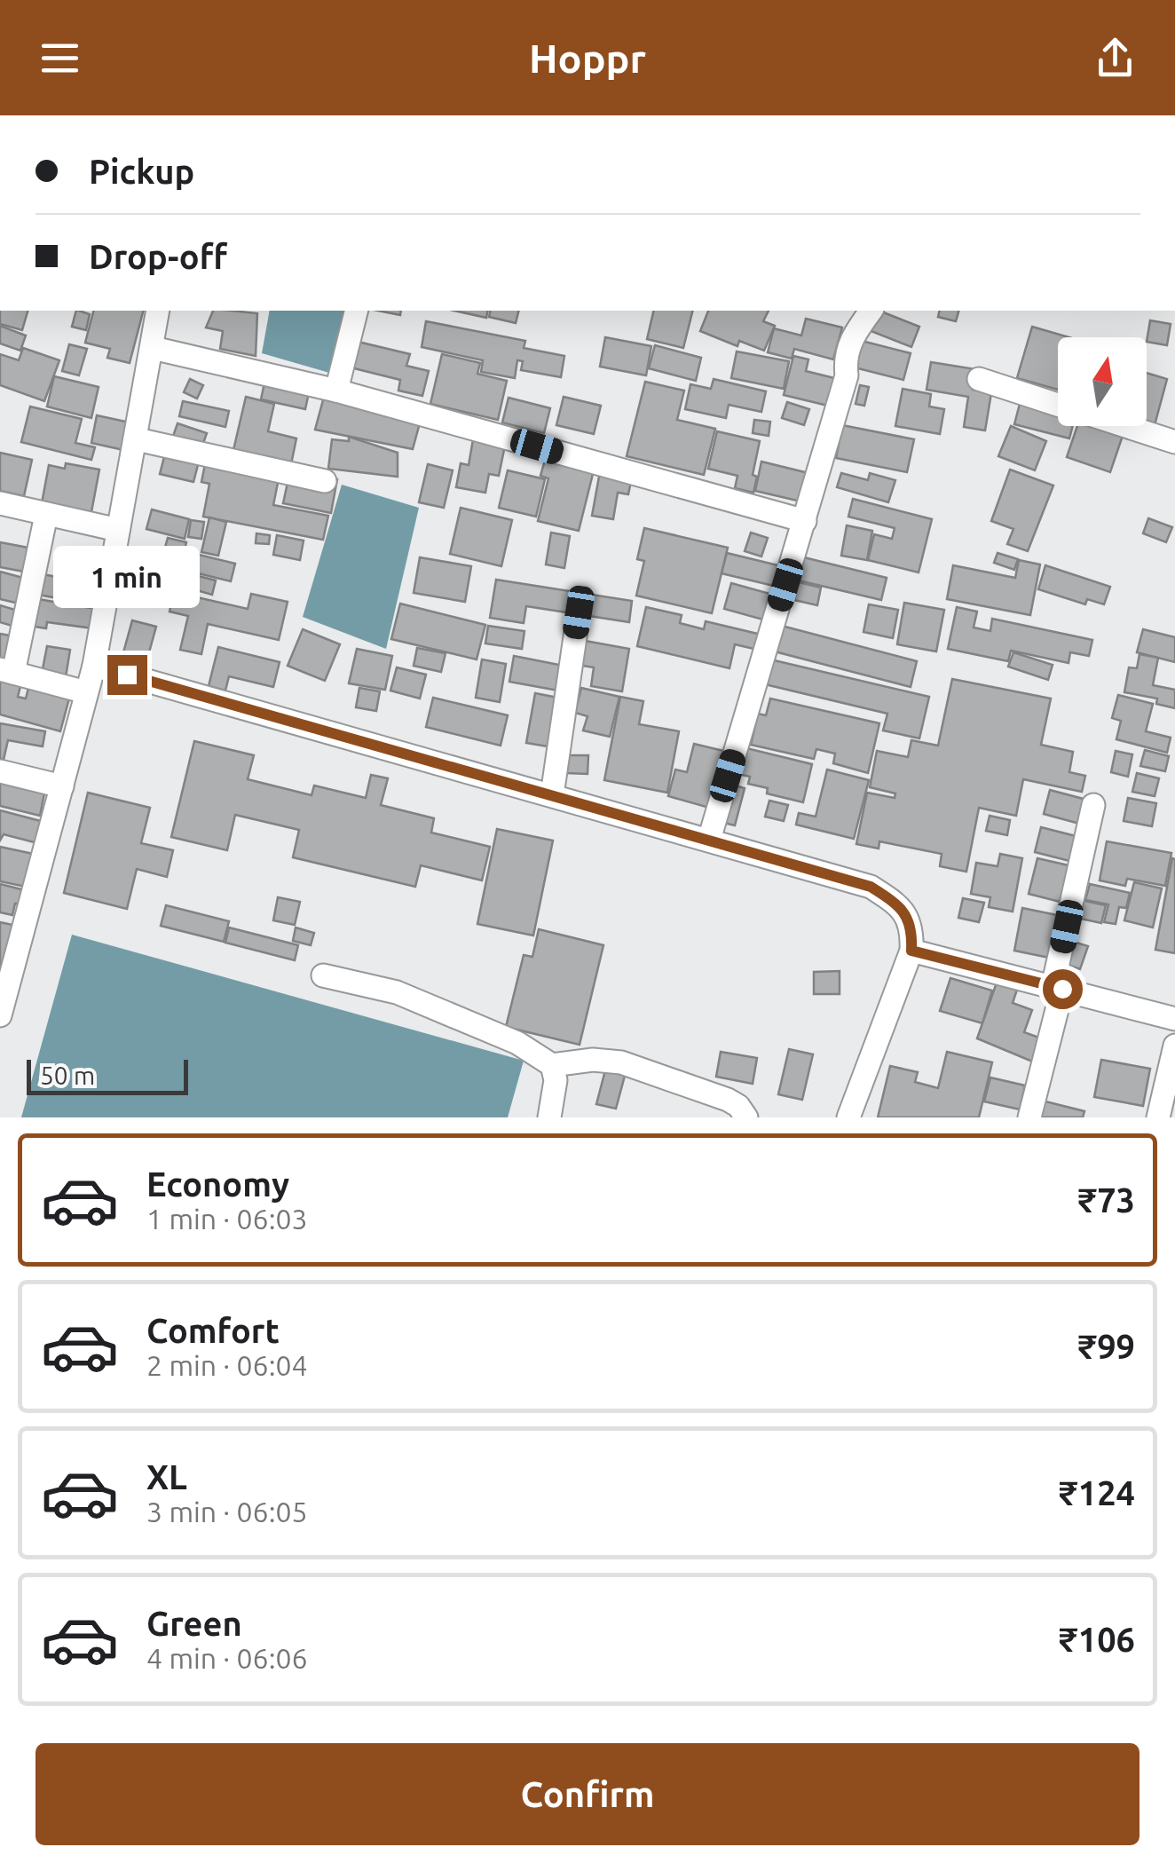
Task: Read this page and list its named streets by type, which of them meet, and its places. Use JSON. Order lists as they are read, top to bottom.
{
  "scale_bar": "50 m",
  "north": "top",
  "page": {
    "header": "Hoppr",
    "banner": ["Pickup", "Drop-off"],
    "bubble": "1 min",
    "scale": "50 m",
    "list": [
      {
        "name": "Economy",
        "note": "1 min · 06:03",
        "value": "₹73"
      },
      {
        "name": "Comfort",
        "note": "2 min · 06:04",
        "value": "₹99"
      },
      {
        "name": "XL",
        "note": "3 min · 06:05",
        "value": "₹124"
      },
      {
        "name": "Green",
        "note": "4 min · 06:06",
        "value": "₹106"
      }
    ],
    "buttons": "Confirm"
  }
}
